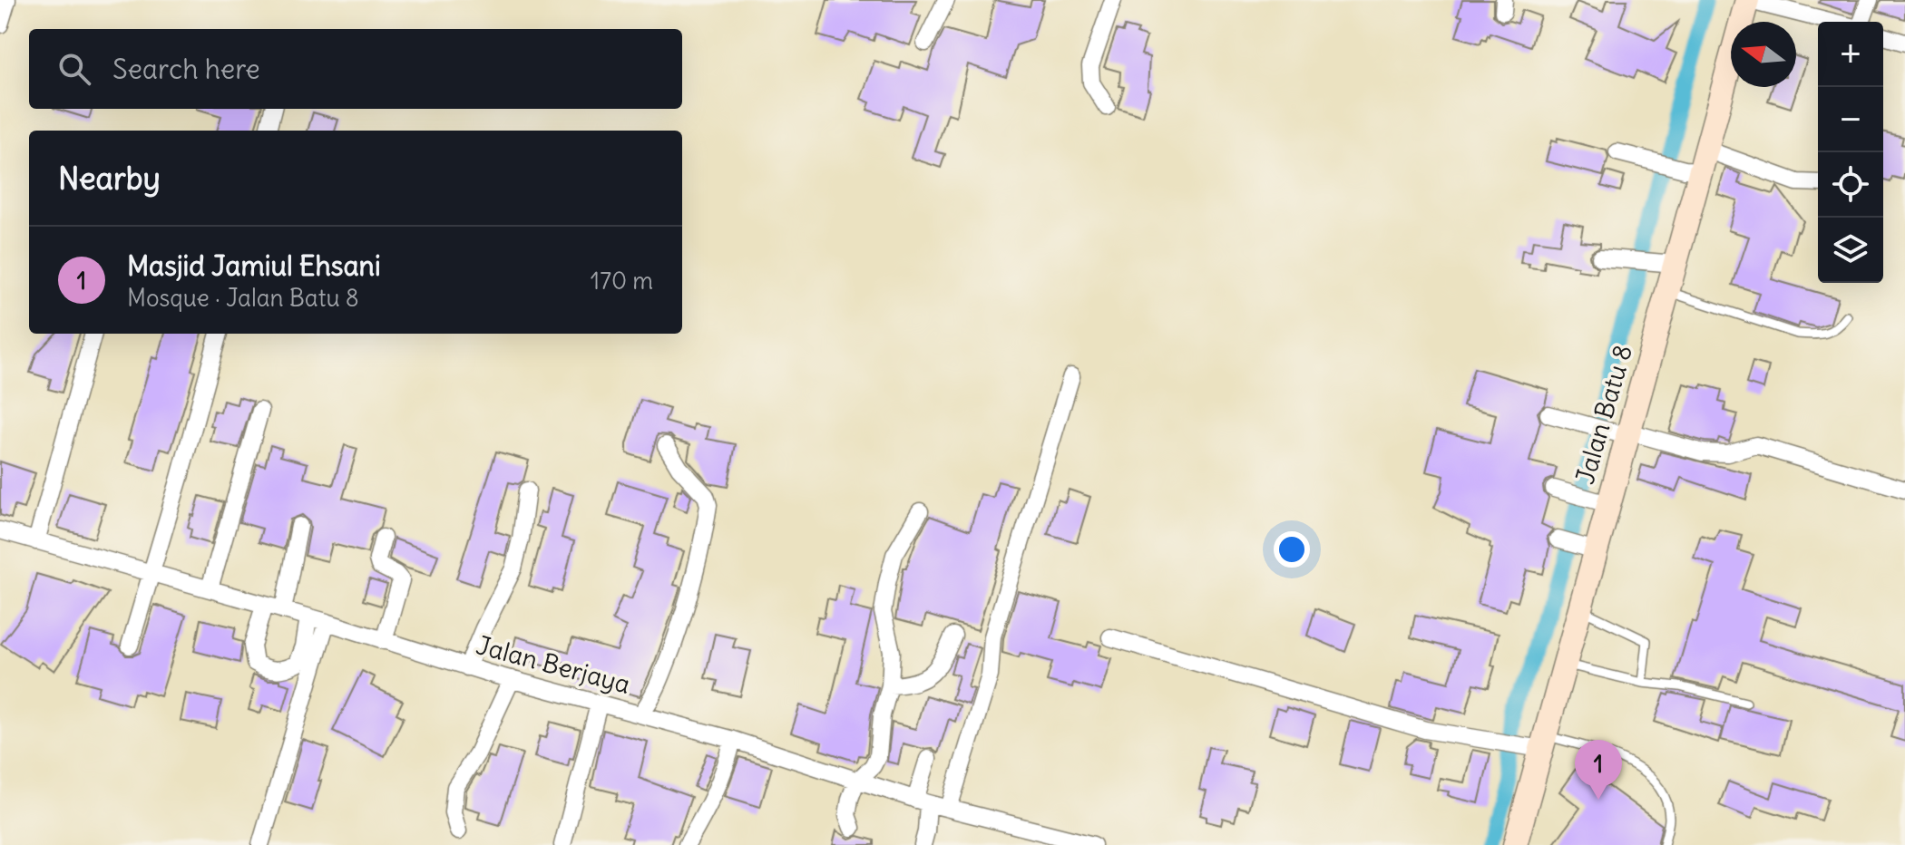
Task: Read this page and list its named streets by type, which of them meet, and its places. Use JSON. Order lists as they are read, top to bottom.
{
  "streets": {
    "street": ["Jalan Batu 8", "Jalan Berjaya"]
  },
  "north": "left",
  "page": {
    "map_buttons": ["+", "−"],
    "search": "Search here",
    "heading": "Nearby",
    "list": [
      {
        "mark": "1",
        "name": "Masjid Jamiul Ehsani",
        "note": "Mosque · Jalan Batu 8",
        "value": "170 m"
      }
    ],
    "pins": "1"
  }
}
